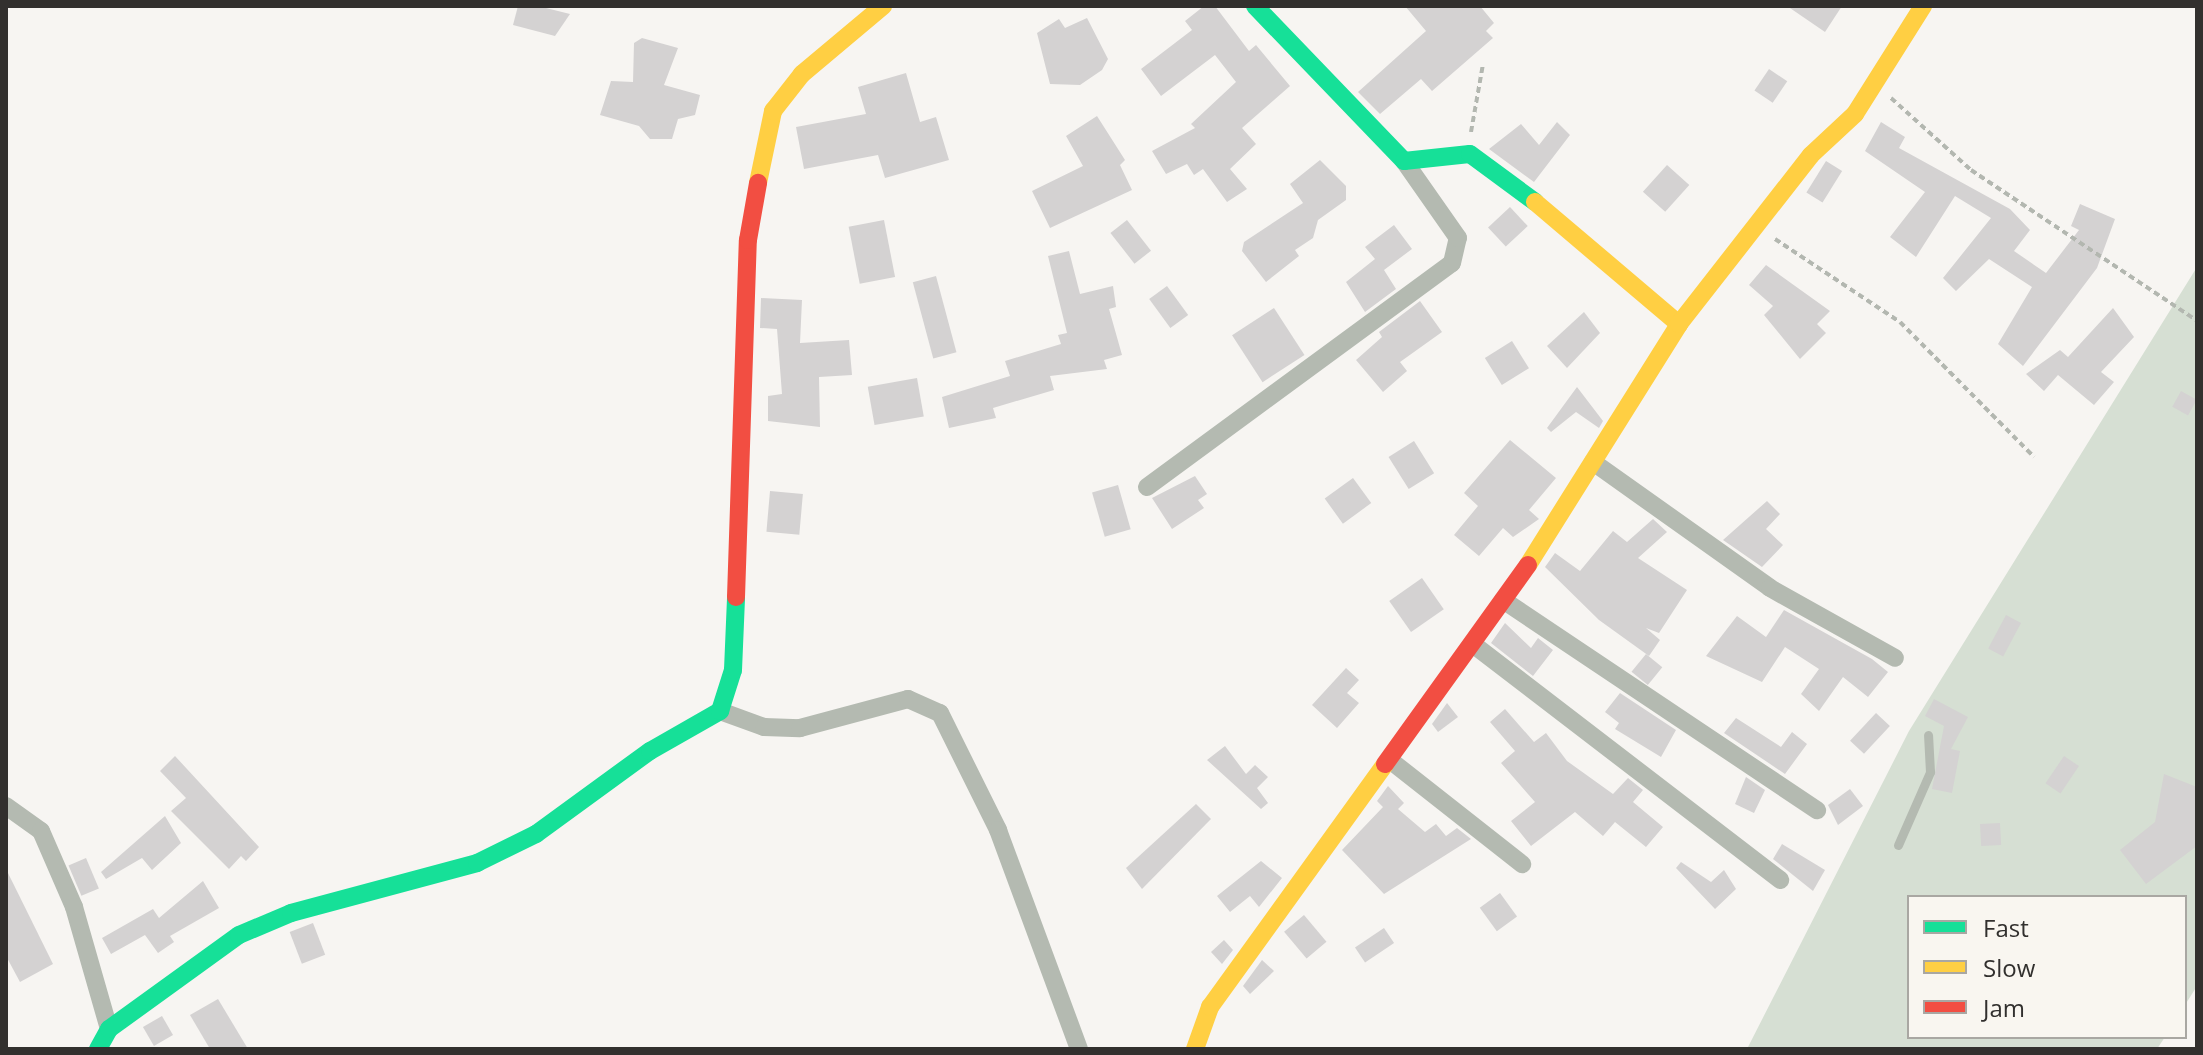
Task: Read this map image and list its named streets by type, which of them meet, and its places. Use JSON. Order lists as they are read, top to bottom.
{
  "legend": ["Fast", "Slow", "Jam"]
}
